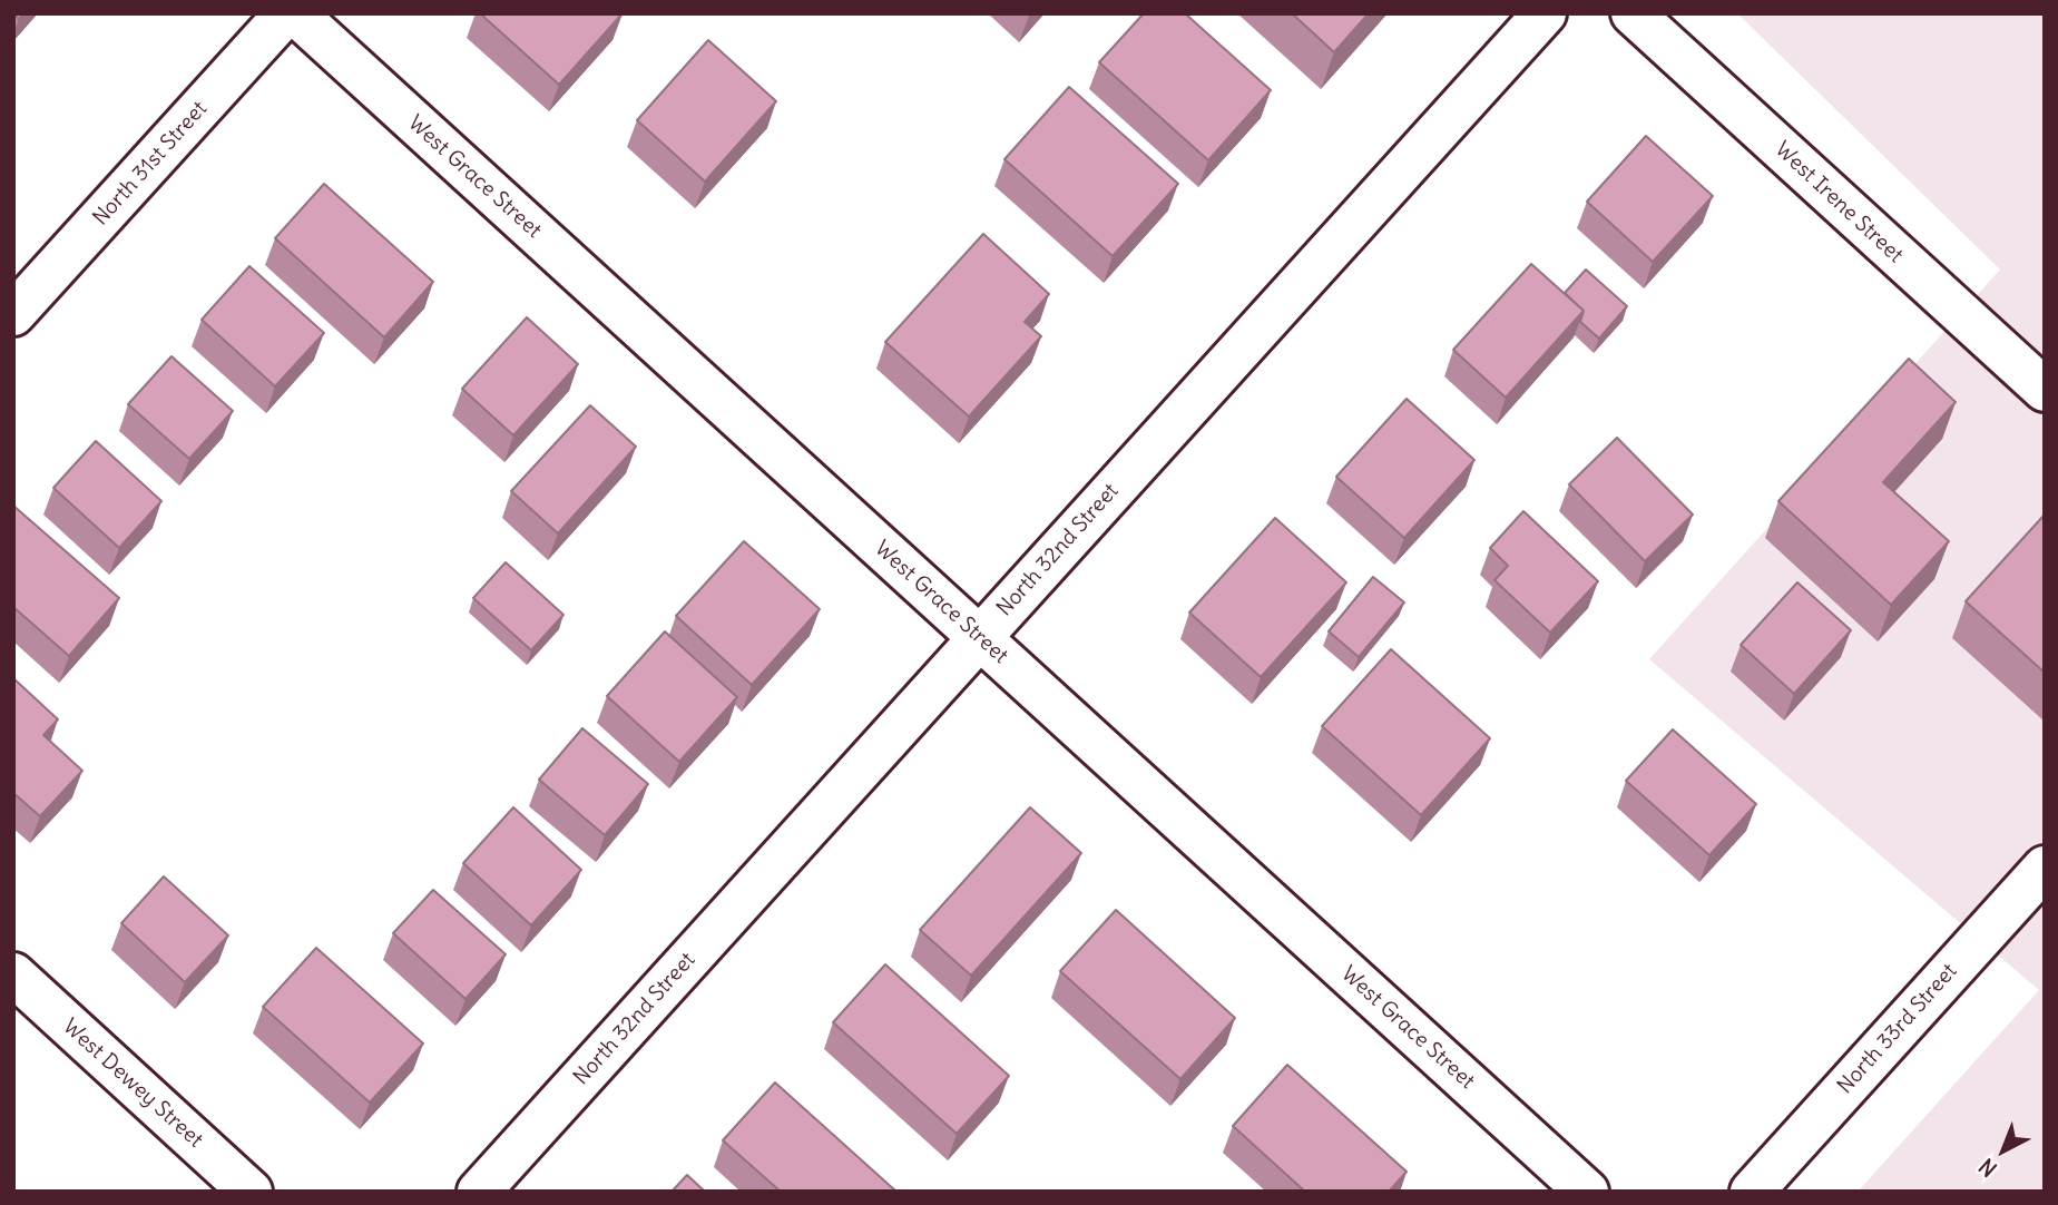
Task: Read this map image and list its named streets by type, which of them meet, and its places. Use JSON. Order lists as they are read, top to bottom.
{
  "streets": {
    "street": [
      "North 31st Street",
      "West Grace Street",
      "West Irene Street",
      "North 32nd Street",
      "North 33rd Street",
      "West Dewey Street"
    ]
  },
  "crossings": [
    ["West Grace Street", "North 32nd Street"]
  ],
  "north": "bottom left"
}
